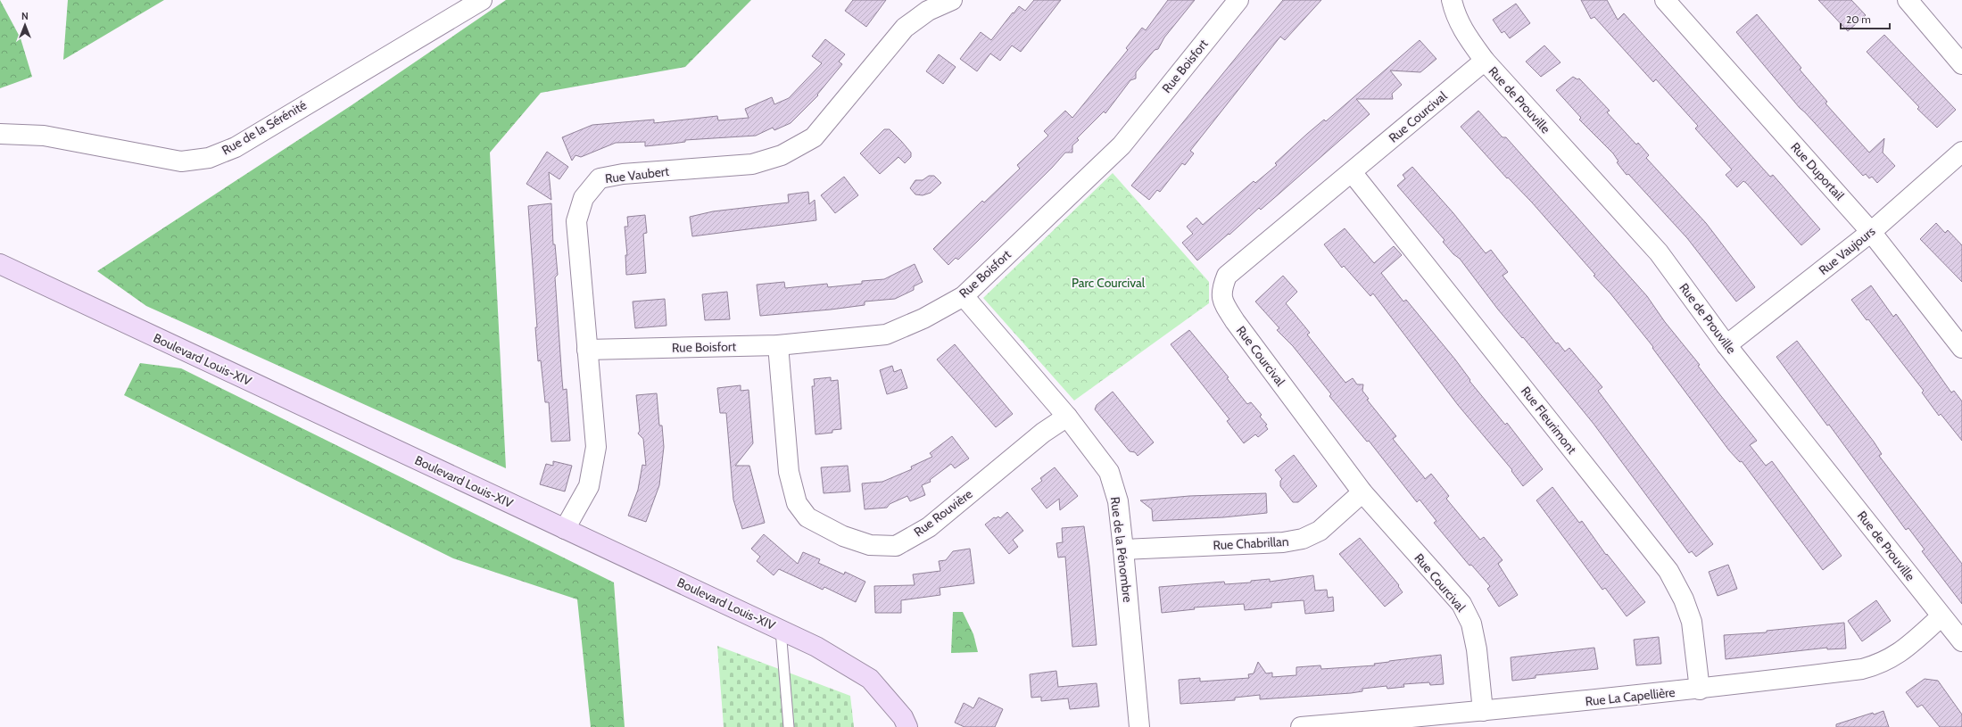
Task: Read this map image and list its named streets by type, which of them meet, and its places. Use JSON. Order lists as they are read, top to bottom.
{
  "streets": {
    "main road": ["Boulevard Louis-XIV"],
    "street": [
      "Rue Boisfort",
      "Rue de Prouville",
      "Rue Courcival",
      "Rue de la Sérénité",
      "Rue Duportail",
      "Rue Vaubert",
      "Rue Vaujours",
      "Rue Fleurimont",
      "Rue Rouvière",
      "Rue Chabrillan",
      "Rue de la Pénombre",
      "Rue La Capellière"
    ]
  },
  "crossings": [
    ["Rue Boisfort", "Rue Vaubert"],
    ["Rue Boisfort", "Rue Rouvière"],
    ["Rue Boisfort", "Rue de la Pénombre"],
    ["Rue de Prouville", "Rue Courcival"],
    ["Rue de Prouville", "Rue Vaujours"],
    ["Rue de Prouville", "Rue La Capellière"],
    ["Rue Courcival", "Rue Fleurimont"],
    ["Rue Courcival", "Rue Chabrillan"],
    ["Rue Courcival", "Rue La Capellière"],
    ["Rue Duportail", "Rue Vaujours"],
    ["Rue Vaubert", "Boulevard Louis-XIV"],
    ["Rue Fleurimont", "Rue La Capellière"],
    ["Rue Rouvière", "Rue de la Pénombre"],
    ["Rue Chabrillan", "Rue de la Pénombre"]
  ],
  "parks": ["Parc Courcival"],
  "scale_bar": "20 m",
  "north": "top"
}
